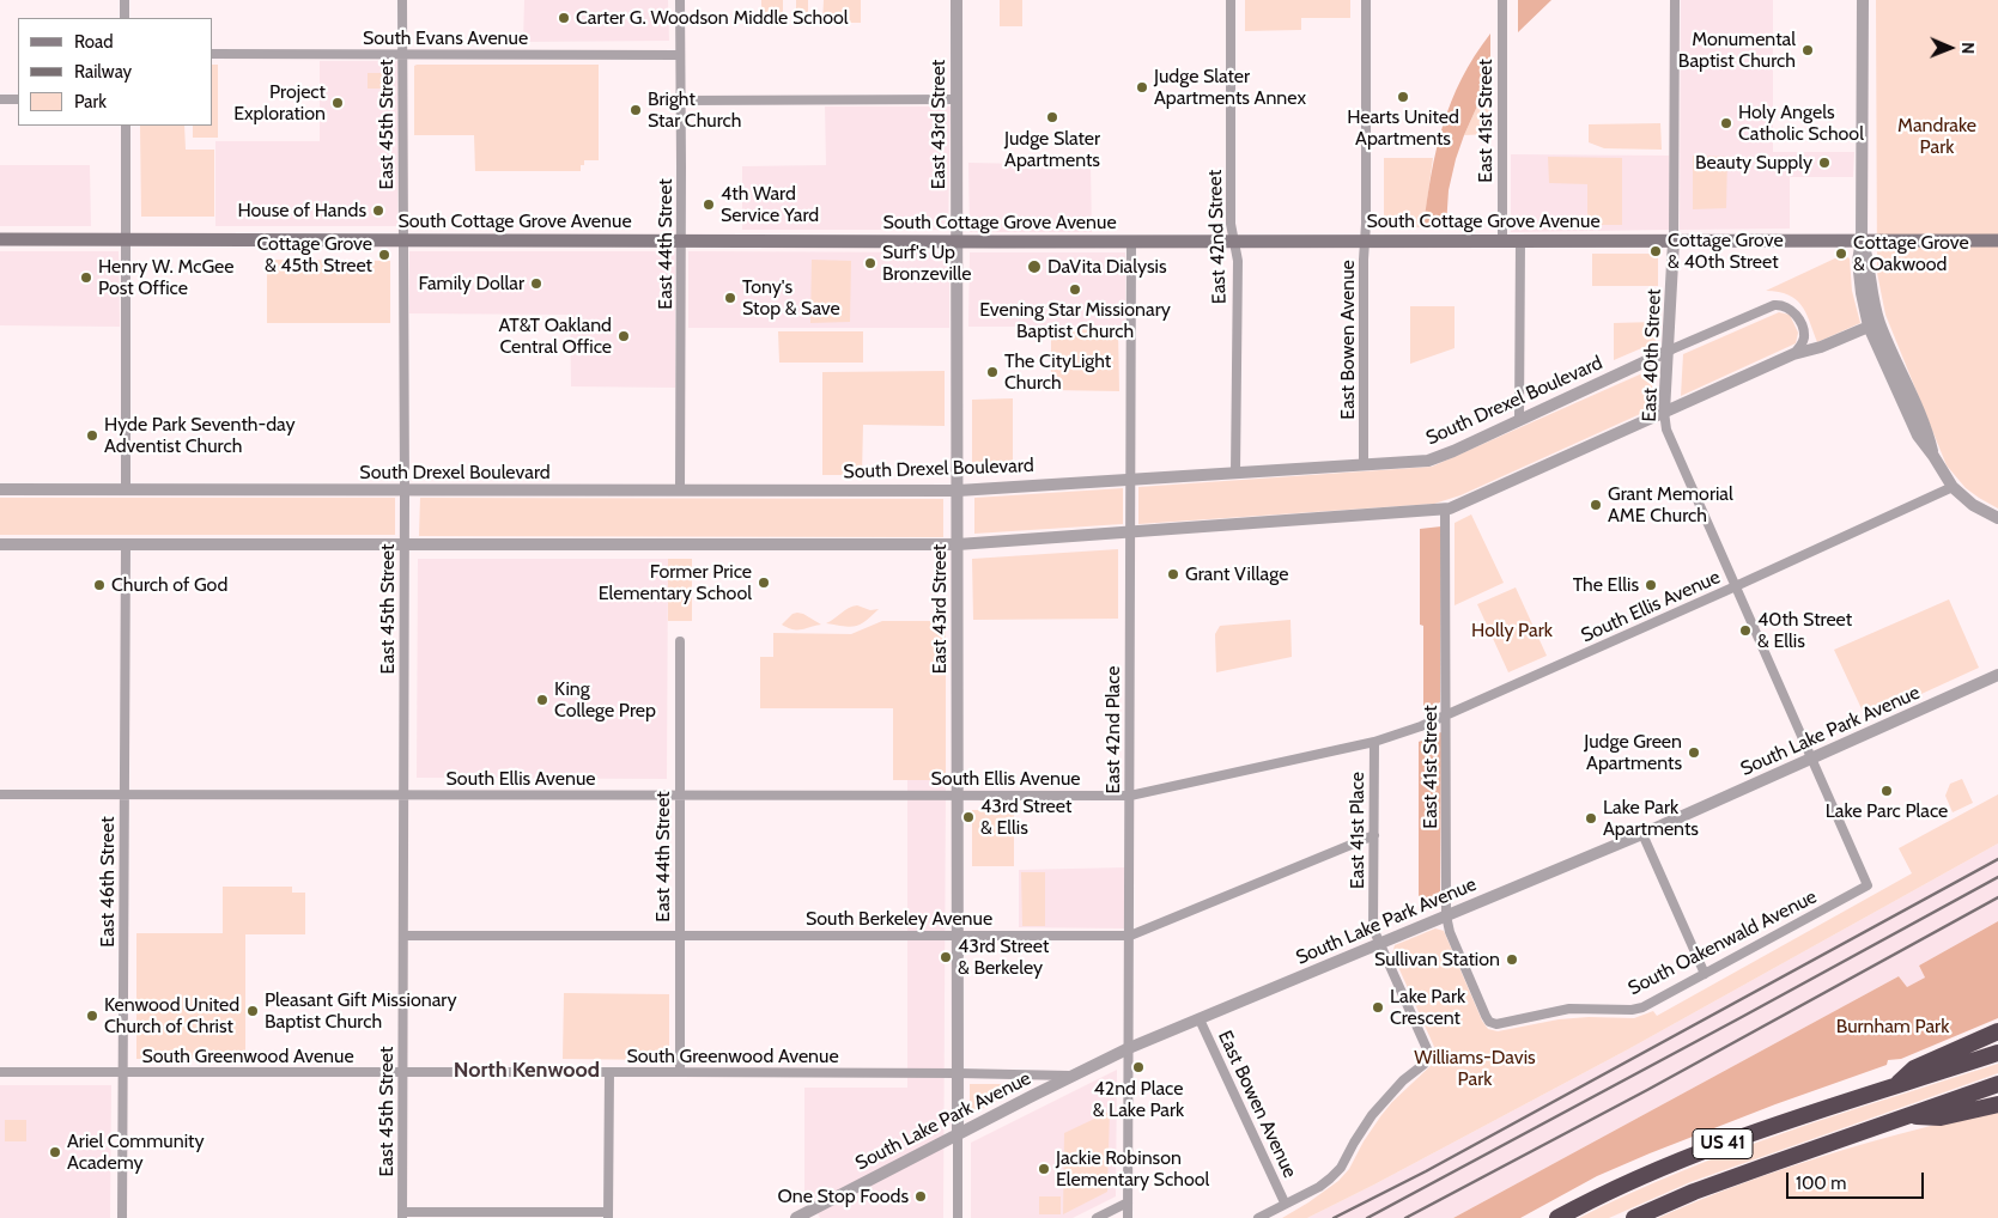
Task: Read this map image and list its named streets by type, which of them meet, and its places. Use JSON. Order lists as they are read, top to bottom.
{
  "streets": {
    "highway": ["US 41"],
    "main road": ["South Cottage Grove Avenue"],
    "street": [
      "South Evans Avenue",
      "East 41st Street",
      "East 45th Street",
      "East 43rd Street",
      "East 42nd Street",
      "East 44th Street",
      "East Bowen Avenue",
      "East 40th Street",
      "South Drexel Boulevard",
      "South Ellis Avenue",
      "East 42nd Place",
      "South Lake Park Avenue",
      "East 41st Place",
      "East 46th Street",
      "South Berkeley Avenue",
      "South Oakenwald Avenue",
      "South Greenwood Avenue"
    ]
  },
  "crossings": [
    ["South Evans Avenue", "East 45th Street"],
    ["South Evans Avenue", "East 44th Street"],
    ["East 41st Street", "South Cottage Grove Avenue"],
    ["East 41st Street", "South Ellis Avenue"],
    ["East 41st Street", "South Lake Park Avenue"],
    ["East 41st Street", "South Oakenwald Avenue"],
    ["East 45th Street", "South Cottage Grove Avenue"],
    ["East 45th Street", "South Drexel Boulevard"],
    ["East 45th Street", "South Ellis Avenue"],
    ["East 45th Street", "South Berkeley Avenue"],
    ["East 45th Street", "South Greenwood Avenue"],
    ["East 43rd Street", "South Cottage Grove Avenue"],
    ["East 43rd Street", "South Drexel Boulevard"],
    ["East 43rd Street", "South Ellis Avenue"],
    ["East 43rd Street", "South Lake Park Avenue"],
    ["East 43rd Street", "South Berkeley Avenue"],
    ["East 43rd Street", "South Greenwood Avenue"],
    ["South Cottage Grove Avenue", "East 42nd Street"],
    ["South Cottage Grove Avenue", "East 44th Street"],
    ["South Cottage Grove Avenue", "East Bowen Avenue"],
    ["South Cottage Grove Avenue", "East 40th Street"],
    ["South Cottage Grove Avenue", "East 42nd Place"],
    ["East 42nd Street", "South Drexel Boulevard"],
    ["East 44th Street", "South Drexel Boulevard"],
    ["East 44th Street", "South Ellis Avenue"],
    ["East 44th Street", "South Berkeley Avenue"],
    ["East 44th Street", "South Greenwood Avenue"],
    ["East Bowen Avenue", "South Drexel Boulevard"],
    ["East Bowen Avenue", "South Lake Park Avenue"],
    ["East Bowen Avenue", "East 41st Place"],
    ["East 40th Street", "South Drexel Boulevard"],
    ["East 40th Street", "South Ellis Avenue"],
    ["East 40th Street", "South Lake Park Avenue"],
    ["East 40th Street", "South Oakenwald Avenue"],
    ["South Drexel Boulevard", "East 42nd Place"],
    ["South Ellis Avenue", "East 42nd Place"],
    ["South Ellis Avenue", "East 41st Place"],
    ["South Ellis Avenue", "East 46th Street"],
    ["East 42nd Place", "South Lake Park Avenue"],
    ["East 42nd Place", "South Berkeley Avenue"],
    ["South Lake Park Avenue", "East 41st Place"],
    ["South Lake Park Avenue", "South Greenwood Avenue"],
    ["East 41st Place", "South Berkeley Avenue"],
    ["East 46th Street", "South Greenwood Avenue"]
  ],
  "districts": ["North Kenwood"],
  "parks": [
    "Mandrake Park",
    "Holly Park",
    "Burnham Park",
    "Williams-Davis Park"
  ],
  "places": [
    "Carter G. Woodson Middle School",
    "Monumental Baptist Church",
    "Judge Slater Apartments Annex",
    "Hearts United Apartments",
    "Project Exploration",
    "Bright Star Church",
    "Judge Slater Apartments",
    "Holy Angels Catholic School",
    "Beauty Supply",
    "4th Ward Service Yard",
    "House of Hands",
    "Cottage Grove & 40th Street",
    "Cottage Grove & Oakwood",
    "Cottage Grove & 45th Street",
    "Surf's Up Bronzeville",
    "DaVita Dialysis",
    "Henry W. McGee Post Office",
    "Family Dollar",
    "Evening Star Missionary Baptist Church",
    "Tony's Stop & Save",
    "AT&T Oakland Central Office",
    "The CityLight Church",
    "Hyde Park Seventh-day Adventist Church",
    "Grant Memorial AME Church",
    "Grant Village",
    "Former Price Elementary School",
    "Church of God",
    "The Ellis",
    "40th Street & Ellis",
    "King College Prep",
    "Judge Green Apartments",
    "Lake Parc Place",
    "43rd Street & Ellis",
    "Lake Park Apartments",
    "43rd Street & Berkeley",
    "Sullivan Station",
    "Lake Park Crescent",
    "Pleasant Gift Missionary Baptist Church",
    "Kenwood United Church of Christ",
    "42nd Place & Lake Park",
    "Ariel Community Academy",
    "Jackie Robinson Elementary School",
    "One Stop Foods"
  ],
  "legend": ["Road", "Railway", "Park"],
  "scale_bar": "100 m",
  "north": "right"
}
